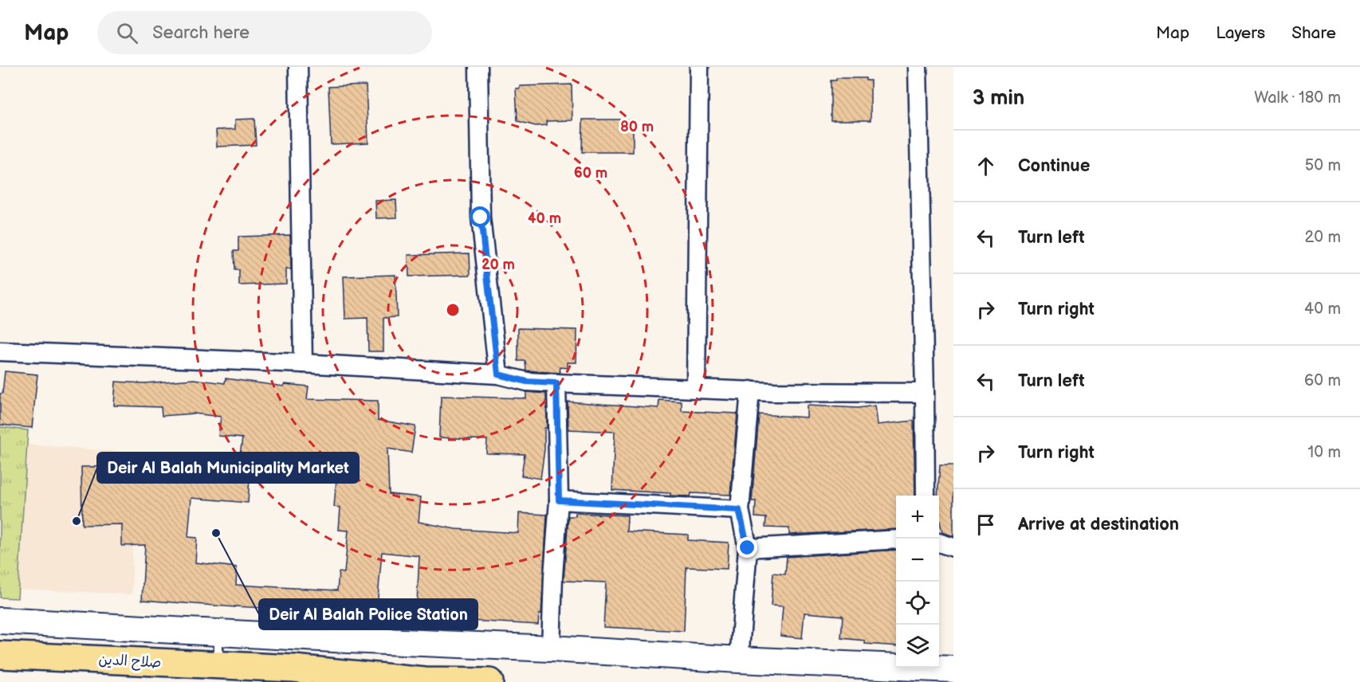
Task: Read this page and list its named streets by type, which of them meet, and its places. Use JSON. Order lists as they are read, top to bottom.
{
  "streets": {
    "highway": ["صلاح الدين"]
  },
  "places": ["Deir Al Balah Municipality Market", "Deir Al Balah Police Station"],
  "page": {
    "header": "Map",
    "search": "Search here",
    "nav": ["Map", "Layers", "Share"],
    "heading": ["3 min", "Walk · 180 m"],
    "list": [
      ["Continue", "50 m"],
      ["Turn left", "20 m"],
      ["Turn right", "40 m"],
      ["Turn left", "60 m"],
      ["Turn right", "10 m"],
      "Arrive at destination"
    ],
    "map_buttons": ["+", "−"]
  },
  "rings": [
    "80 m",
    "60 m",
    "40 m",
    "20 m"
  ]
}
